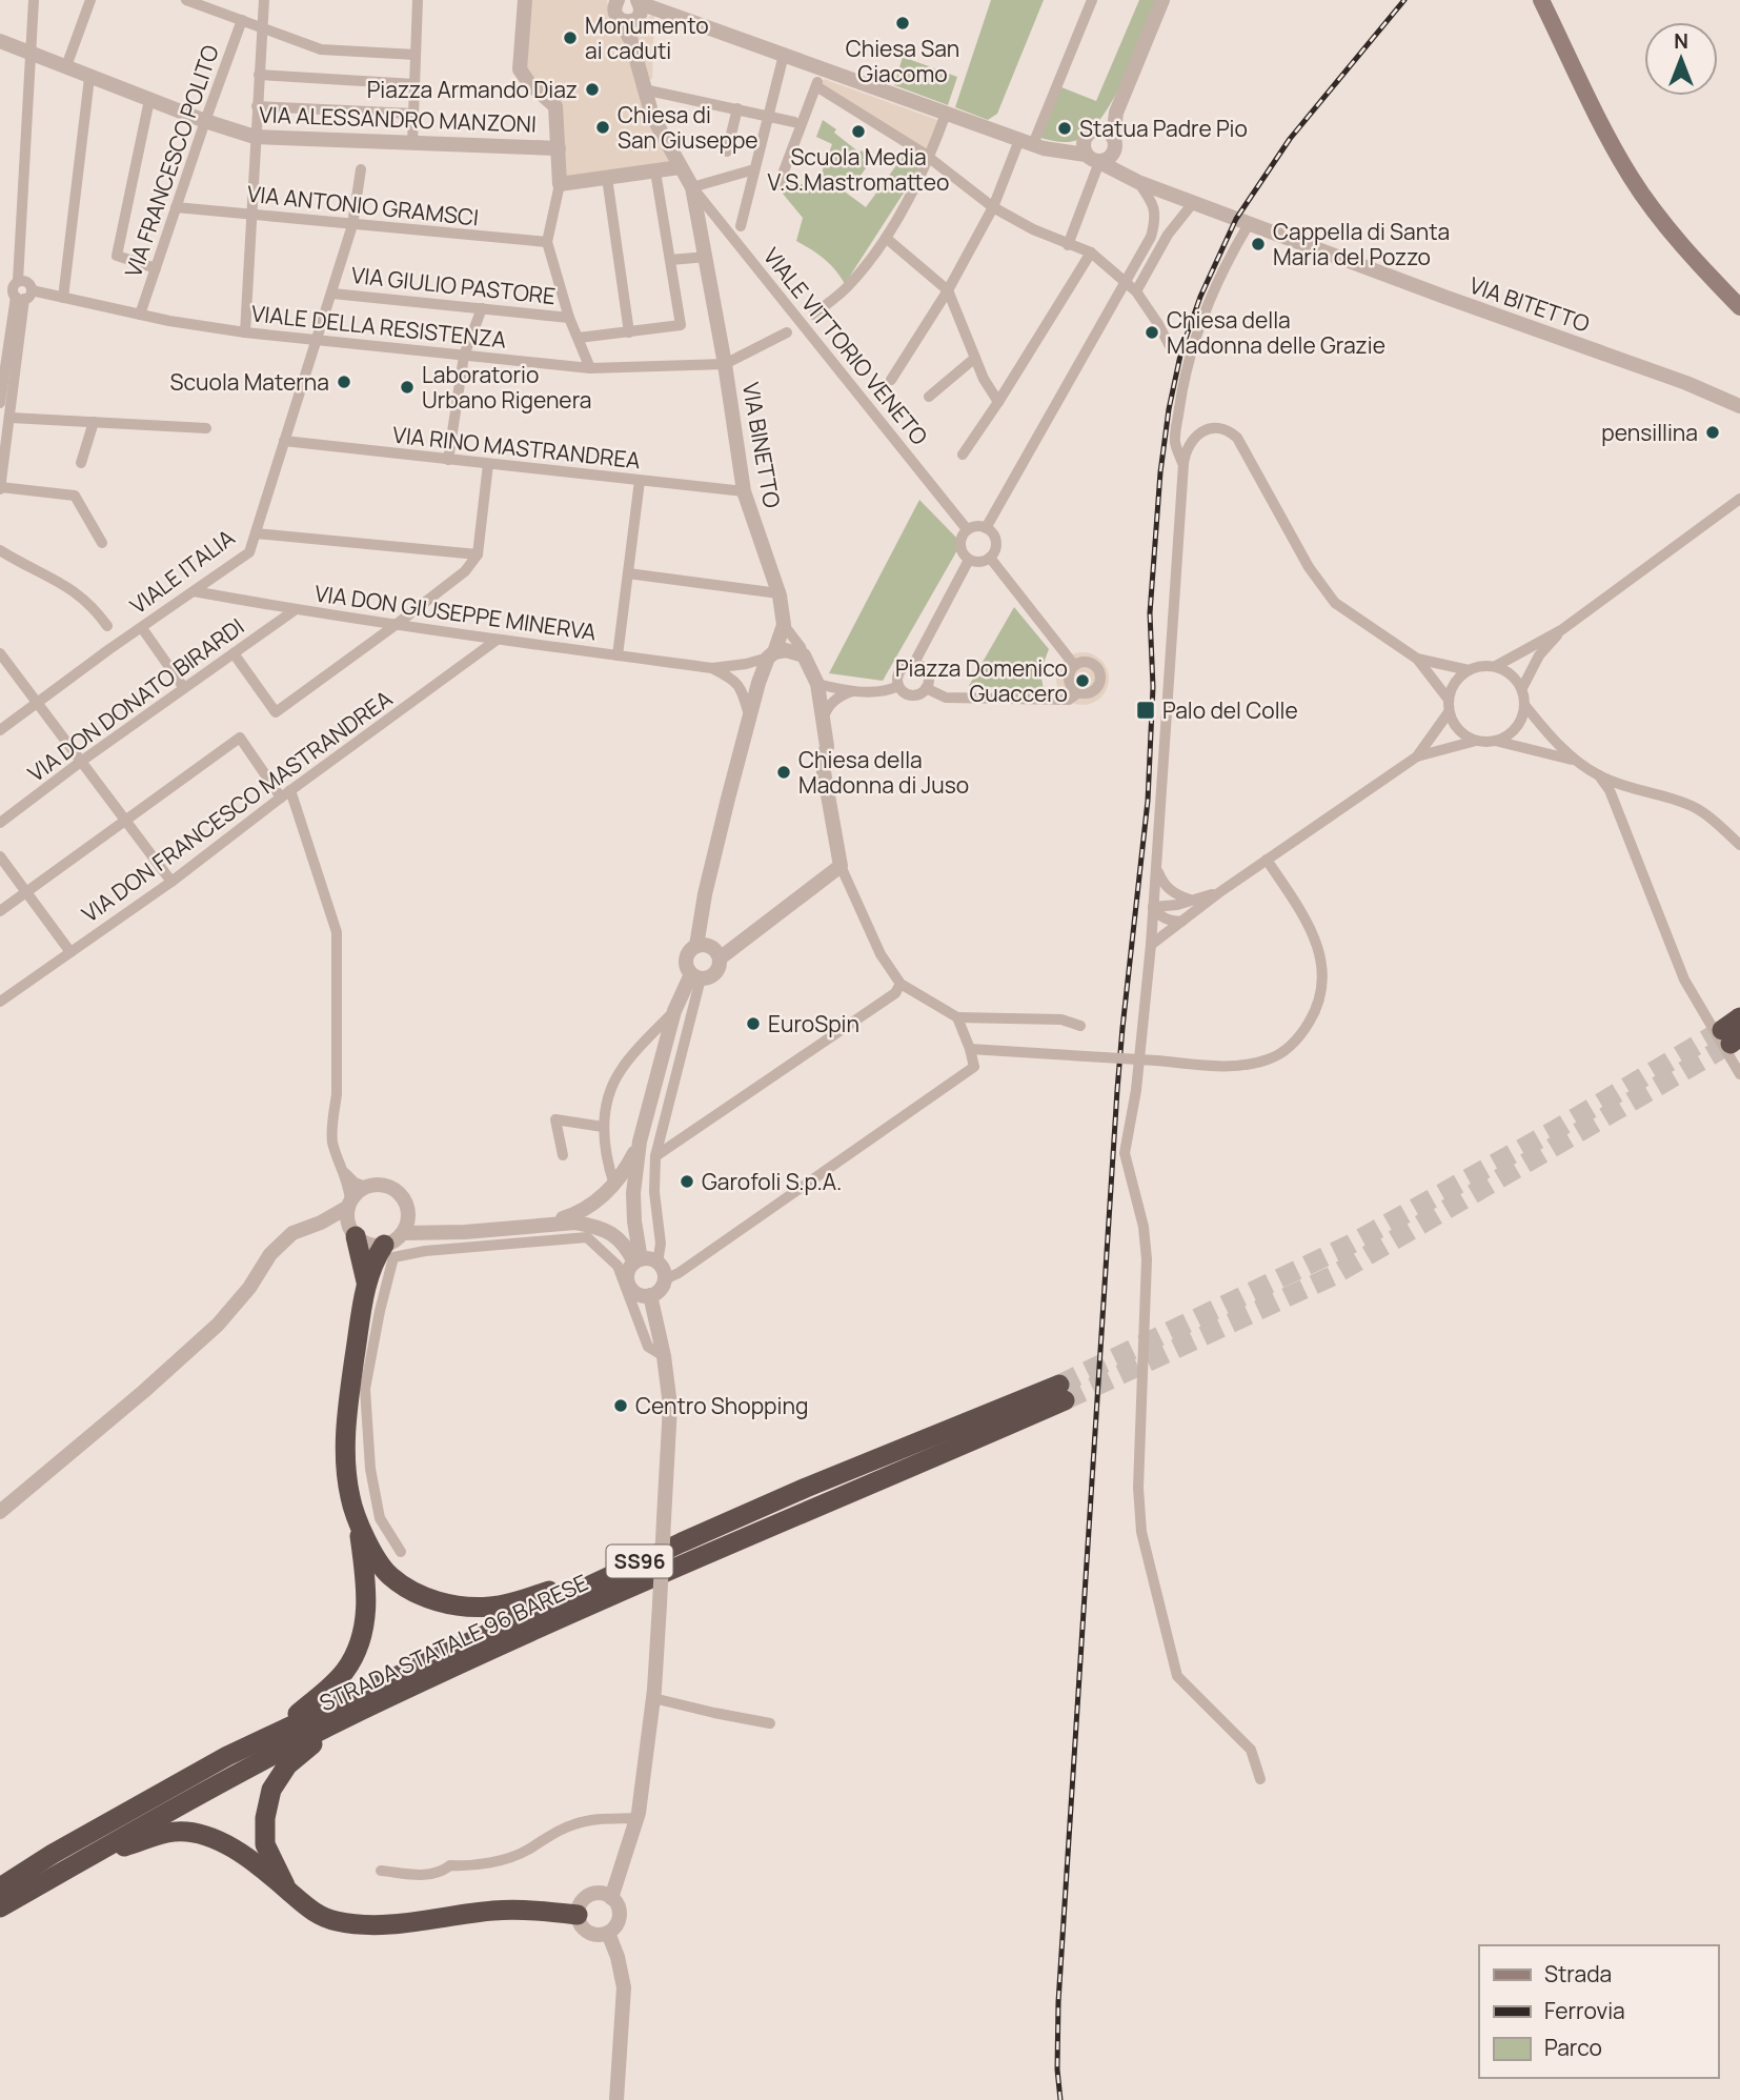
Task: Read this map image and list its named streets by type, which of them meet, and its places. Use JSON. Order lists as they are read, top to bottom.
{
  "streets": {
    "highway": ["SS96", "STRADA STATALE 96 BARESE"],
    "street": [
      "VIA ALESSANDRO MANZONI",
      "VIA FRANCESCO POLITO",
      "VIA ANTONIO GRAMSCI",
      "VIA GIULIO PASTORE",
      "VIA BITETTO",
      "VIALE DELLA RESISTENZA",
      "VIALE VITTORIO VENETO",
      "VIA BINETTO",
      "VIA RINO MASTRANDREA",
      "VIALE ITALIA",
      "VIA DON GIUSEPPE MINERVA",
      "VIA DON DONATO BIRARDI",
      "VIA DON FRANCESCO MASTRANDREA"
    ]
  },
  "crossings": [
    ["VIA ALESSANDRO MANZONI", "VIA FRANCESCO POLITO"],
    ["VIA FRANCESCO POLITO", "VIA ANTONIO GRAMSCI"],
    ["VIA FRANCESCO POLITO", "VIALE DELLA RESISTENZA"],
    ["VIA ANTONIO GRAMSCI", "VIALE ITALIA"],
    ["VIA GIULIO PASTORE", "VIALE ITALIA"],
    ["VIALE DELLA RESISTENZA", "VIA BINETTO"],
    ["VIALE DELLA RESISTENZA", "VIALE ITALIA"],
    ["VIALE VITTORIO VENETO", "VIA BINETTO"],
    ["VIA BINETTO", "VIA RINO MASTRANDREA"],
    ["VIA RINO MASTRANDREA", "VIALE ITALIA"],
    ["VIALE ITALIA", "VIA DON GIUSEPPE MINERVA"],
    ["VIA DON GIUSEPPE MINERVA", "VIA DON DONATO BIRARDI"],
    ["VIA DON GIUSEPPE MINERVA", "VIA DON FRANCESCO MASTRANDREA"]
  ],
  "places": {
    "other": [
      "Chiesa San Giacomo",
      "Monumento ai caduti",
      "Piazza Armando Diaz",
      "Chiesa di San Giuseppe",
      "Statua Padre Pio",
      "Scuola Media V.S.Mastromatteo",
      "Cappella di Santa Maria del Pozzo",
      "Chiesa della Madonna delle Grazie",
      "Scuola Materna",
      "Laboratorio Urbano Rigenera",
      "pensillina",
      "Piazza Domenico Guaccero",
      "Chiesa della Madonna di Juso",
      "EuroSpin",
      "Garofoli S.p.A.",
      "Centro Shopping"
    ],
    "transit": ["Palo del Colle"]
  },
  "legend": ["Strada", "Ferrovia", "Parco"],
  "north": "top"
}
